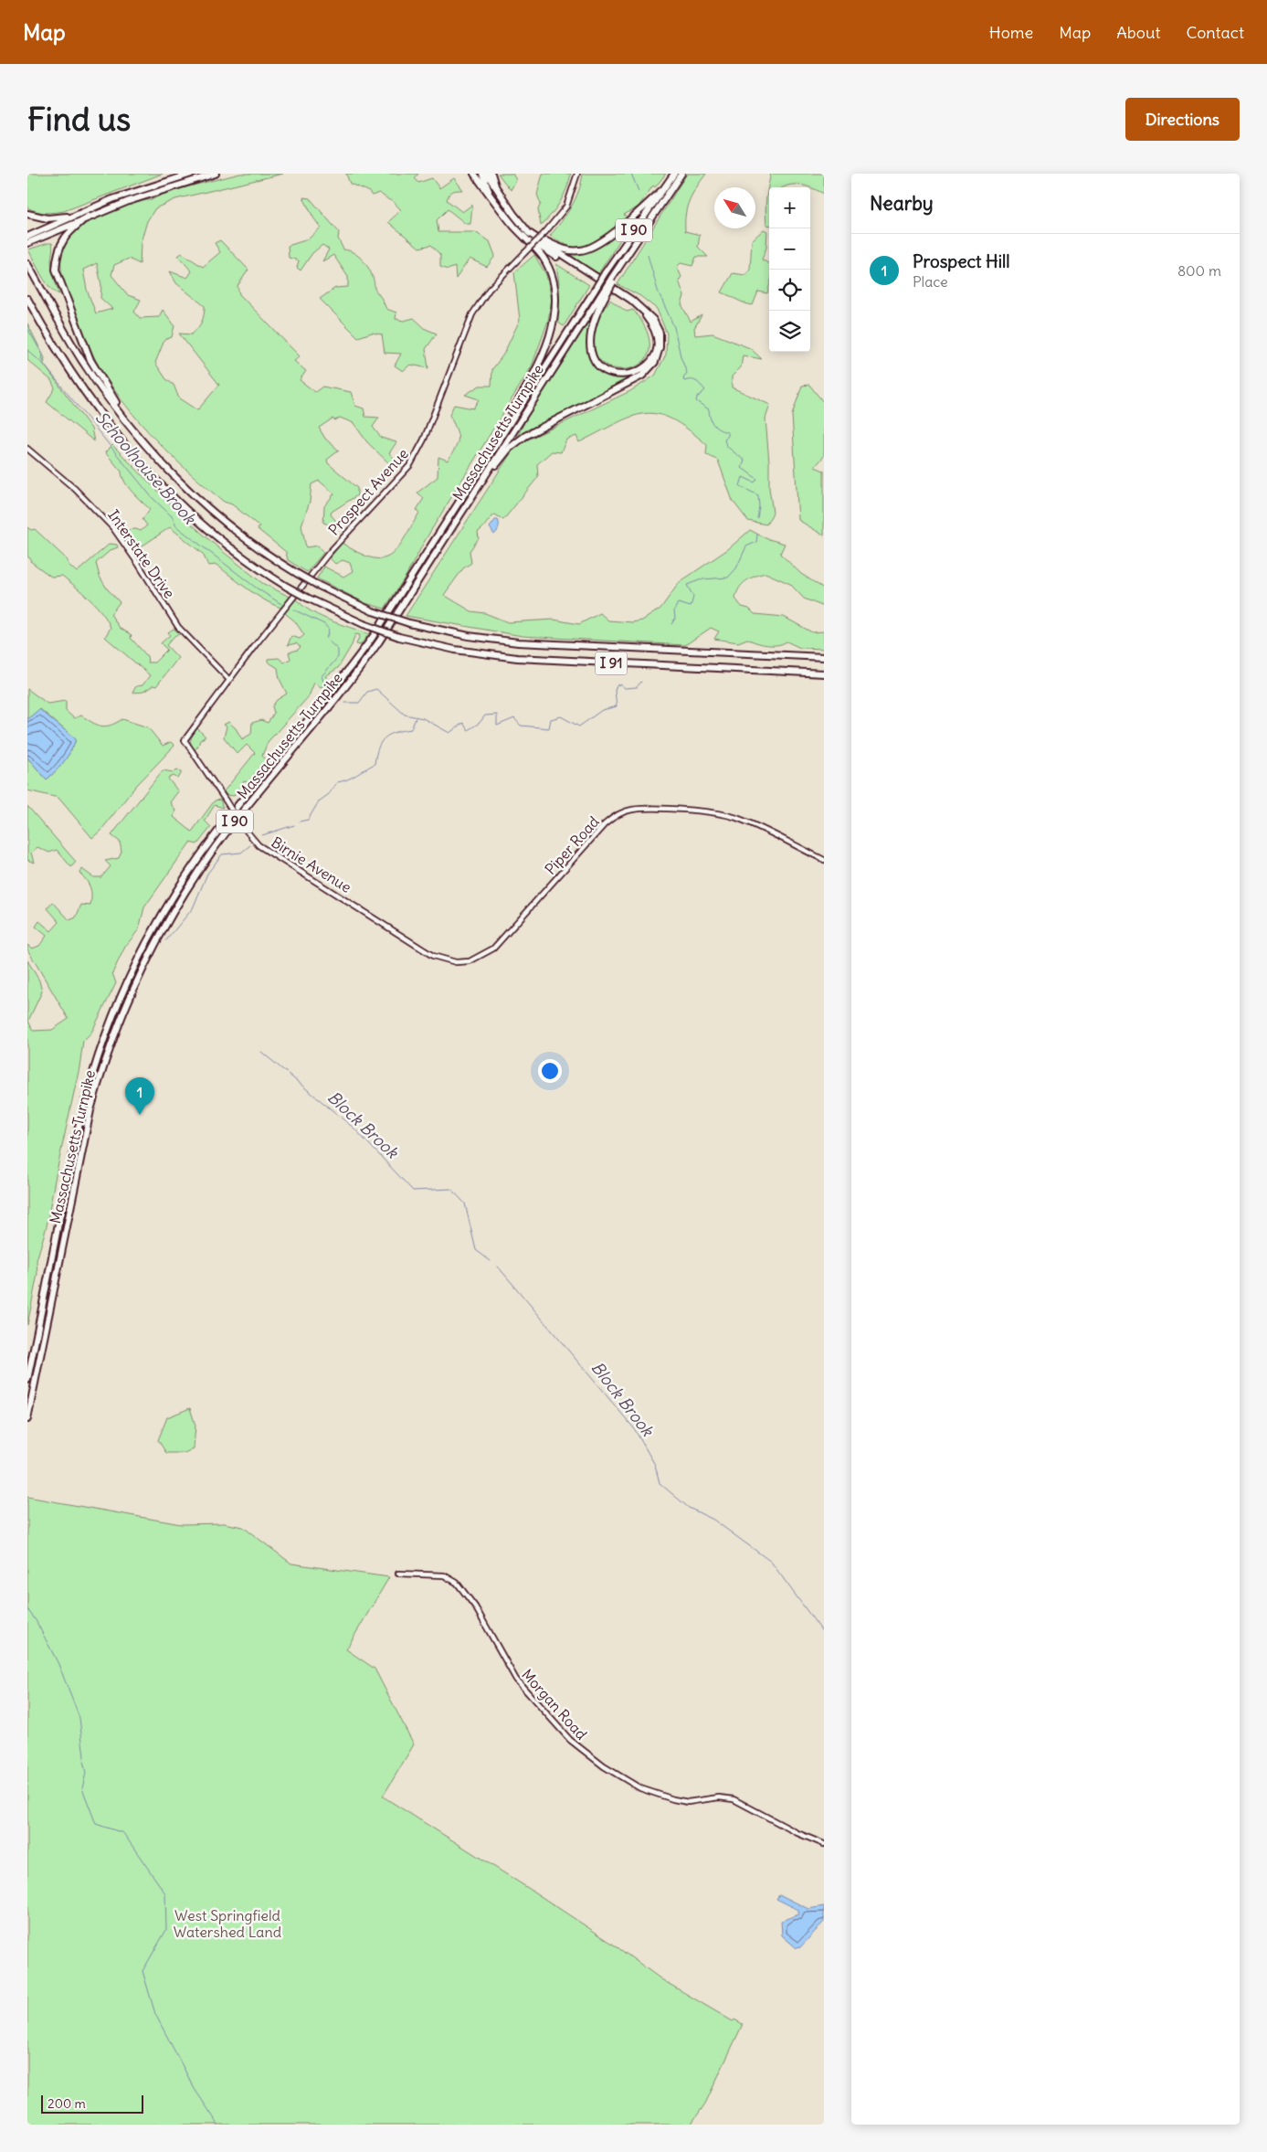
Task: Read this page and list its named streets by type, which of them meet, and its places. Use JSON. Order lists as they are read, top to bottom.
{
  "streets": {
    "highway": ["I 90", "Massachusetts Turnpike", "I 91"],
    "street": [
      "Prospect Avenue",
      "Interstate Drive",
      "Piper Road",
      "Birnie Avenue",
      "Morgan Road"
    ]
  },
  "crossings": [
    ["Prospect Avenue", "Interstate Drive"],
    ["Prospect Avenue", "Birnie Avenue"],
    ["Piper Road", "Birnie Avenue"]
  ],
  "water": ["Schoolhouse Brook", "Block Brook"],
  "parks": ["West Springfield Watershed Land"],
  "scale_bar": "200 m",
  "north": "top left",
  "page": {
    "header": "Map",
    "nav": [
      "Home",
      "Map",
      "About",
      "Contact"
    ],
    "buttons": "Directions",
    "title": "Find us",
    "heading": "Nearby",
    "map_buttons": ["+", "−"],
    "list": [
      {
        "mark": "1",
        "name": "Prospect Hill",
        "note": "Place",
        "value": "800 m"
      }
    ],
    "pins": "1",
    "scale": "200 m"
  }
}
